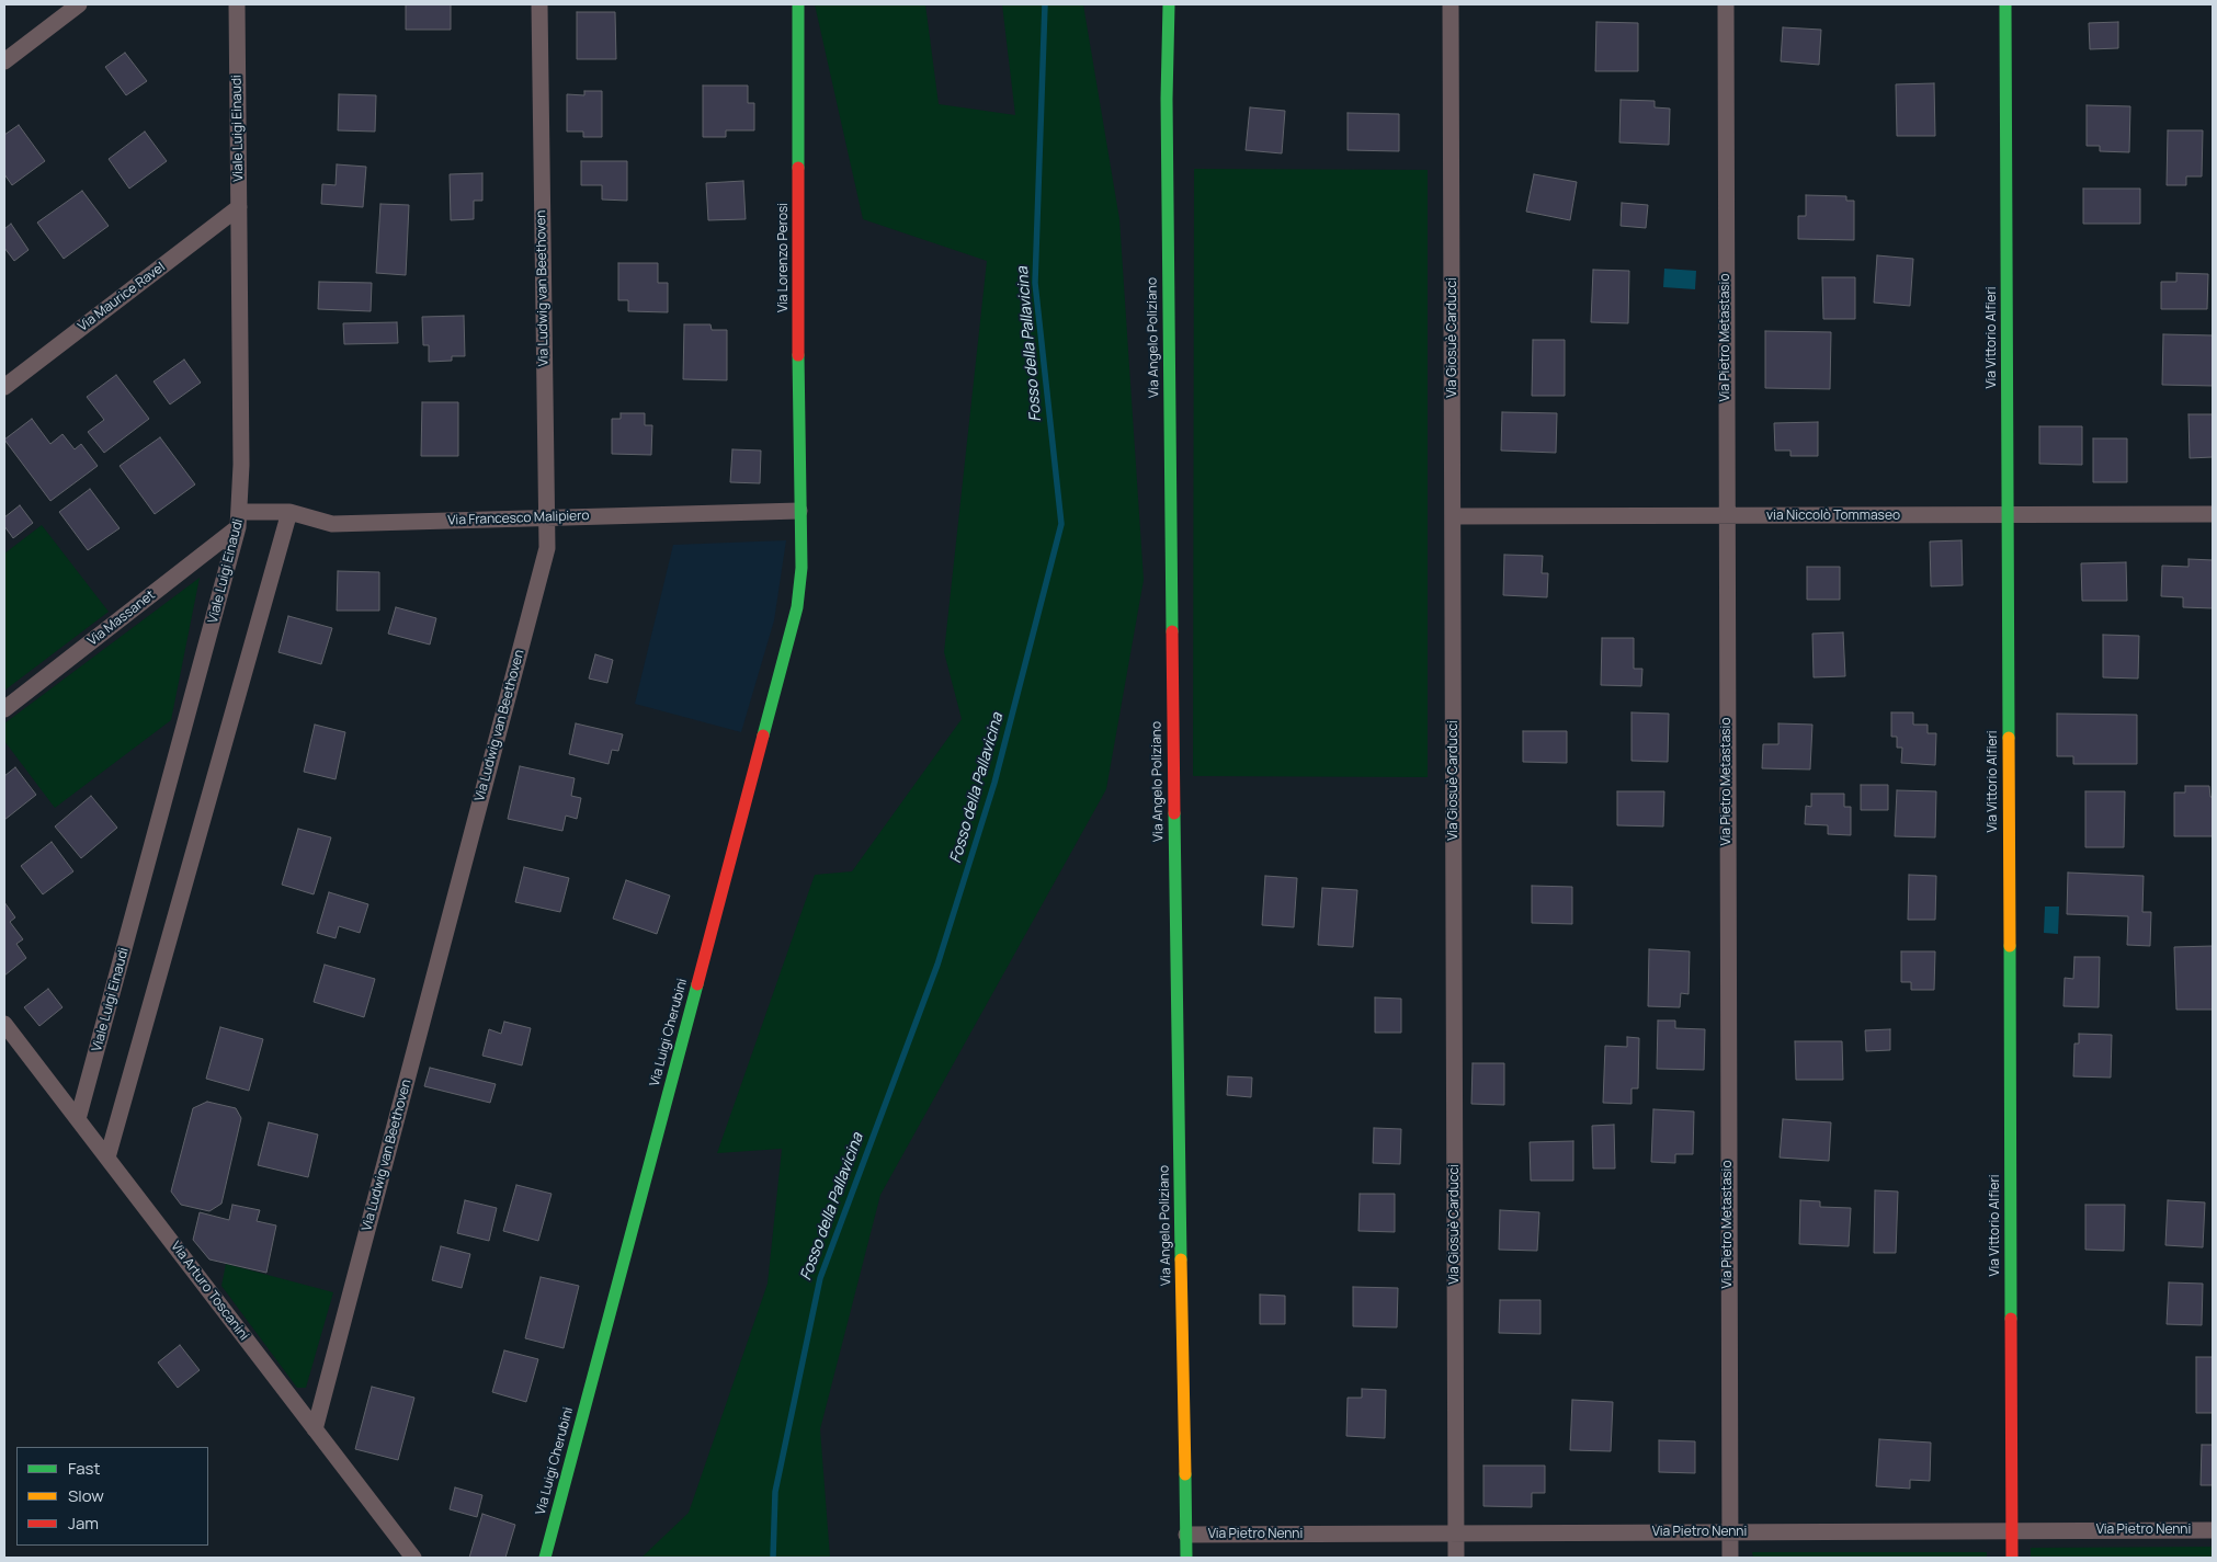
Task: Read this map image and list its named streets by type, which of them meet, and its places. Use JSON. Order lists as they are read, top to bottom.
{
  "streets": {
    "street": [
      "Viale Luigi Einaudi",
      "Via Lorenzo Perosi",
      "Via Ludwig van Beethoven",
      "Via Maurice Ravel",
      "Via Angelo Poliziano",
      "Via Giosuè Carducci",
      "Via Pietro Metastasio",
      "Via Vittorio Alfieri",
      "via Niccolò Tommaseo",
      "Via Francesco Malipiero",
      "Via Massanet",
      "Via Luigi Cherubini",
      "Via Arturo Toscanini",
      "Via Pietro Nenni"
    ]
  },
  "crossings": [
    ["Viale Luigi Einaudi", "Via Maurice Ravel"],
    ["Viale Luigi Einaudi", "Via Francesco Malipiero"],
    ["Viale Luigi Einaudi", "Via Massanet"],
    ["Viale Luigi Einaudi", "Via Arturo Toscanini"],
    ["Via Lorenzo Perosi", "Via Francesco Malipiero"],
    ["Via Lorenzo Perosi", "Via Luigi Cherubini"],
    ["Via Ludwig van Beethoven", "Via Francesco Malipiero"],
    ["Via Ludwig van Beethoven", "Via Arturo Toscanini"],
    ["Via Angelo Poliziano", "Via Pietro Nenni"],
    ["Via Giosuè Carducci", "via Niccolò Tommaseo"],
    ["Via Giosuè Carducci", "Via Pietro Nenni"],
    ["Via Pietro Metastasio", "via Niccolò Tommaseo"],
    ["Via Pietro Metastasio", "Via Pietro Nenni"],
    ["Via Vittorio Alfieri", "via Niccolò Tommaseo"],
    ["Via Vittorio Alfieri", "Via Pietro Nenni"],
    ["Via Francesco Malipiero", "Via Massanet"],
    ["Via Francesco Malipiero", "Via Luigi Cherubini"]
  ],
  "water": ["Fosso della Pallavicina"],
  "legend": ["Fast", "Slow", "Jam"]
}
